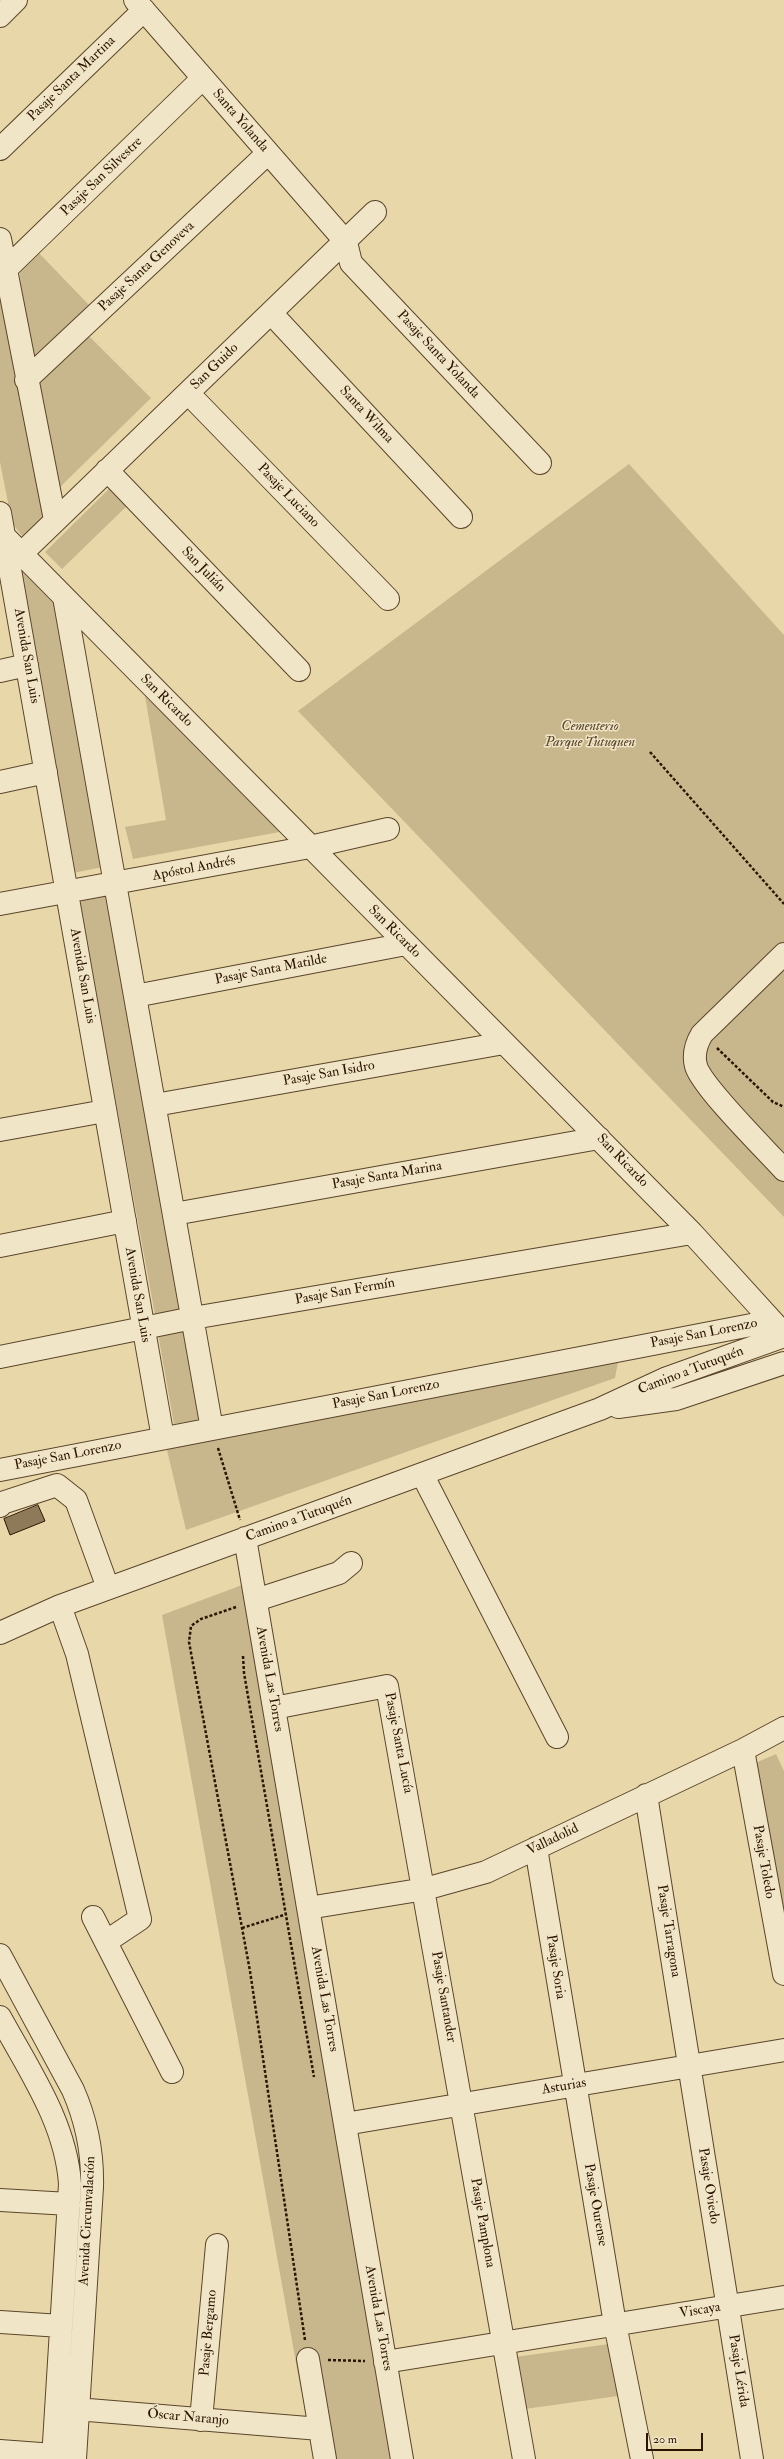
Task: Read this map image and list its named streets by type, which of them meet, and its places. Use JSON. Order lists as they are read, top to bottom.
{
  "streets": {
    "street": [
      "Pasaje Santa Martina",
      "Santa Yolanda",
      "Pasaje San Silvestre",
      "Pasaje Santa Genoveva",
      "Pasaje Santa Yolanda",
      "San Guido",
      "Santa Wilma",
      "Pasaje Luciano",
      "San Julián",
      "Avenida San Luis",
      "San Ricardo",
      "Apóstol Andrés",
      "Pasaje Santa Matilde",
      "Pasaje San Isidro",
      "Pasaje Santa Marina",
      "Pasaje San Fermín",
      "Pasaje San Lorenzo",
      "Camino a Tutuquén",
      "Avenida Las Torres",
      "Pasaje Santa Lucía",
      "Valladolid",
      "Pasaje Toledo",
      "Pasaje Tarragona",
      "Pasaje Soria",
      "Pasaje Santander",
      "Asturias",
      "Pasaje Oviedo",
      "Pasaje Ourense",
      "Avenida Circunvalación",
      "Pasaje Pamplona",
      "Viscaya",
      "Pasaje Bergamo",
      "Pasaje Lérida",
      "Óscar Naranjo"
    ]
  },
  "crossings": [
    ["Pasaje Santa Martina", "Santa Yolanda"],
    ["Santa Yolanda", "Pasaje San Silvestre"],
    ["Santa Yolanda", "Pasaje Santa Genoveva"],
    ["Santa Yolanda", "Pasaje Santa Yolanda"],
    ["Santa Yolanda", "San Guido"],
    ["Pasaje Santa Yolanda", "San Guido"],
    ["San Guido", "Santa Wilma"],
    ["San Guido", "Pasaje Luciano"],
    ["San Guido", "San Julián"],
    ["Avenida San Luis", "San Ricardo"],
    ["Avenida San Luis", "Apóstol Andrés"],
    ["Avenida San Luis", "Pasaje San Fermín"],
    ["Avenida San Luis", "Pasaje San Lorenzo"],
    ["San Ricardo", "Apóstol Andrés"],
    ["San Ricardo", "Pasaje Santa Matilde"],
    ["San Ricardo", "Pasaje San Isidro"],
    ["San Ricardo", "Pasaje Santa Marina"],
    ["San Ricardo", "Pasaje San Fermín"],
    ["San Ricardo", "Pasaje San Lorenzo"],
    ["San Ricardo", "Camino a Tutuquén"],
    ["Pasaje San Lorenzo", "Camino a Tutuquén"],
    ["Camino a Tutuquén", "Avenida Las Torres"],
    ["Avenida Las Torres", "Pasaje Santa Lucía"],
    ["Avenida Las Torres", "Valladolid"],
    ["Avenida Las Torres", "Asturias"],
    ["Avenida Las Torres", "Viscaya"],
    ["Pasaje Santa Lucía", "Valladolid"],
    ["Pasaje Santa Lucía", "Pasaje Santander"],
    ["Valladolid", "Pasaje Toledo"],
    ["Valladolid", "Pasaje Tarragona"],
    ["Valladolid", "Pasaje Soria"],
    ["Valladolid", "Pasaje Santander"],
    ["Pasaje Tarragona", "Asturias"],
    ["Pasaje Tarragona", "Pasaje Oviedo"],
    ["Pasaje Soria", "Asturias"],
    ["Pasaje Soria", "Pasaje Ourense"],
    ["Pasaje Santander", "Asturias"],
    ["Pasaje Santander", "Pasaje Pamplona"],
    ["Asturias", "Pasaje Oviedo"],
    ["Asturias", "Pasaje Ourense"],
    ["Asturias", "Pasaje Pamplona"],
    ["Pasaje Oviedo", "Viscaya"],
    ["Pasaje Oviedo", "Pasaje Lérida"],
    ["Pasaje Ourense", "Viscaya"],
    ["Avenida Circunvalación", "Óscar Naranjo"],
    ["Pasaje Pamplona", "Viscaya"],
    ["Viscaya", "Pasaje Lérida"],
    ["Pasaje Bergamo", "Óscar Naranjo"]
  ],
  "parks": ["Cementerio Parque Tutuquen"],
  "scale_bar": "20 m"
}
